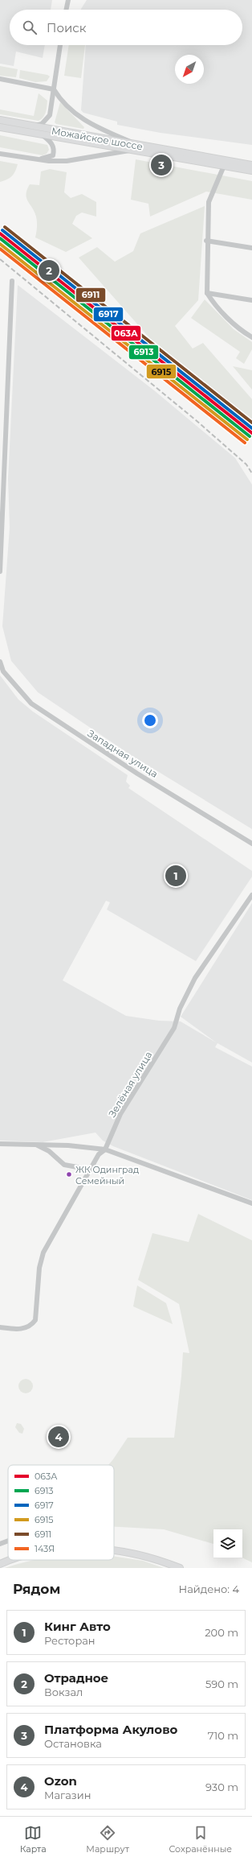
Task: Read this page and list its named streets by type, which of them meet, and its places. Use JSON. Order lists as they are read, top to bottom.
{
  "streets": {
    "main road": ["Можайское шоссе"],
    "street": ["Западная улица", "Зелёная улица"]
  },
  "places": ["ЖК Одинград Семейный"],
  "lines": [
    "transit line 6911",
    "transit line 6917",
    "transit line 063А",
    "transit line 6913",
    "transit line 6915",
    "transit line 143Я"
  ],
  "legend": [
    "063А",
    "6913",
    "6917",
    "6915",
    "6911",
    "143Я"
  ],
  "north": "bottom left",
  "page": {
    "search": "Поиск",
    "pins": [
      "3",
      "2",
      "1",
      "4"
    ],
    "heading": ["Рядом", "Найдено: 4"],
    "list": [
      {
        "mark": "1",
        "name": "Кинг Авто",
        "note": "Ресторан",
        "value": "200 m"
      },
      {
        "mark": "2",
        "name": "Отрадное",
        "note": "Вокзал",
        "value": "590 m"
      },
      {
        "mark": "3",
        "name": "Платформа Акулово",
        "note": "Остановка",
        "value": "710 m"
      },
      {
        "mark": "4",
        "name": "Ozon",
        "note": "Магазин",
        "value": "930 m"
      }
    ],
    "nav": ["Карта", "Маршрут", "Сохранённые"]
  }
}
